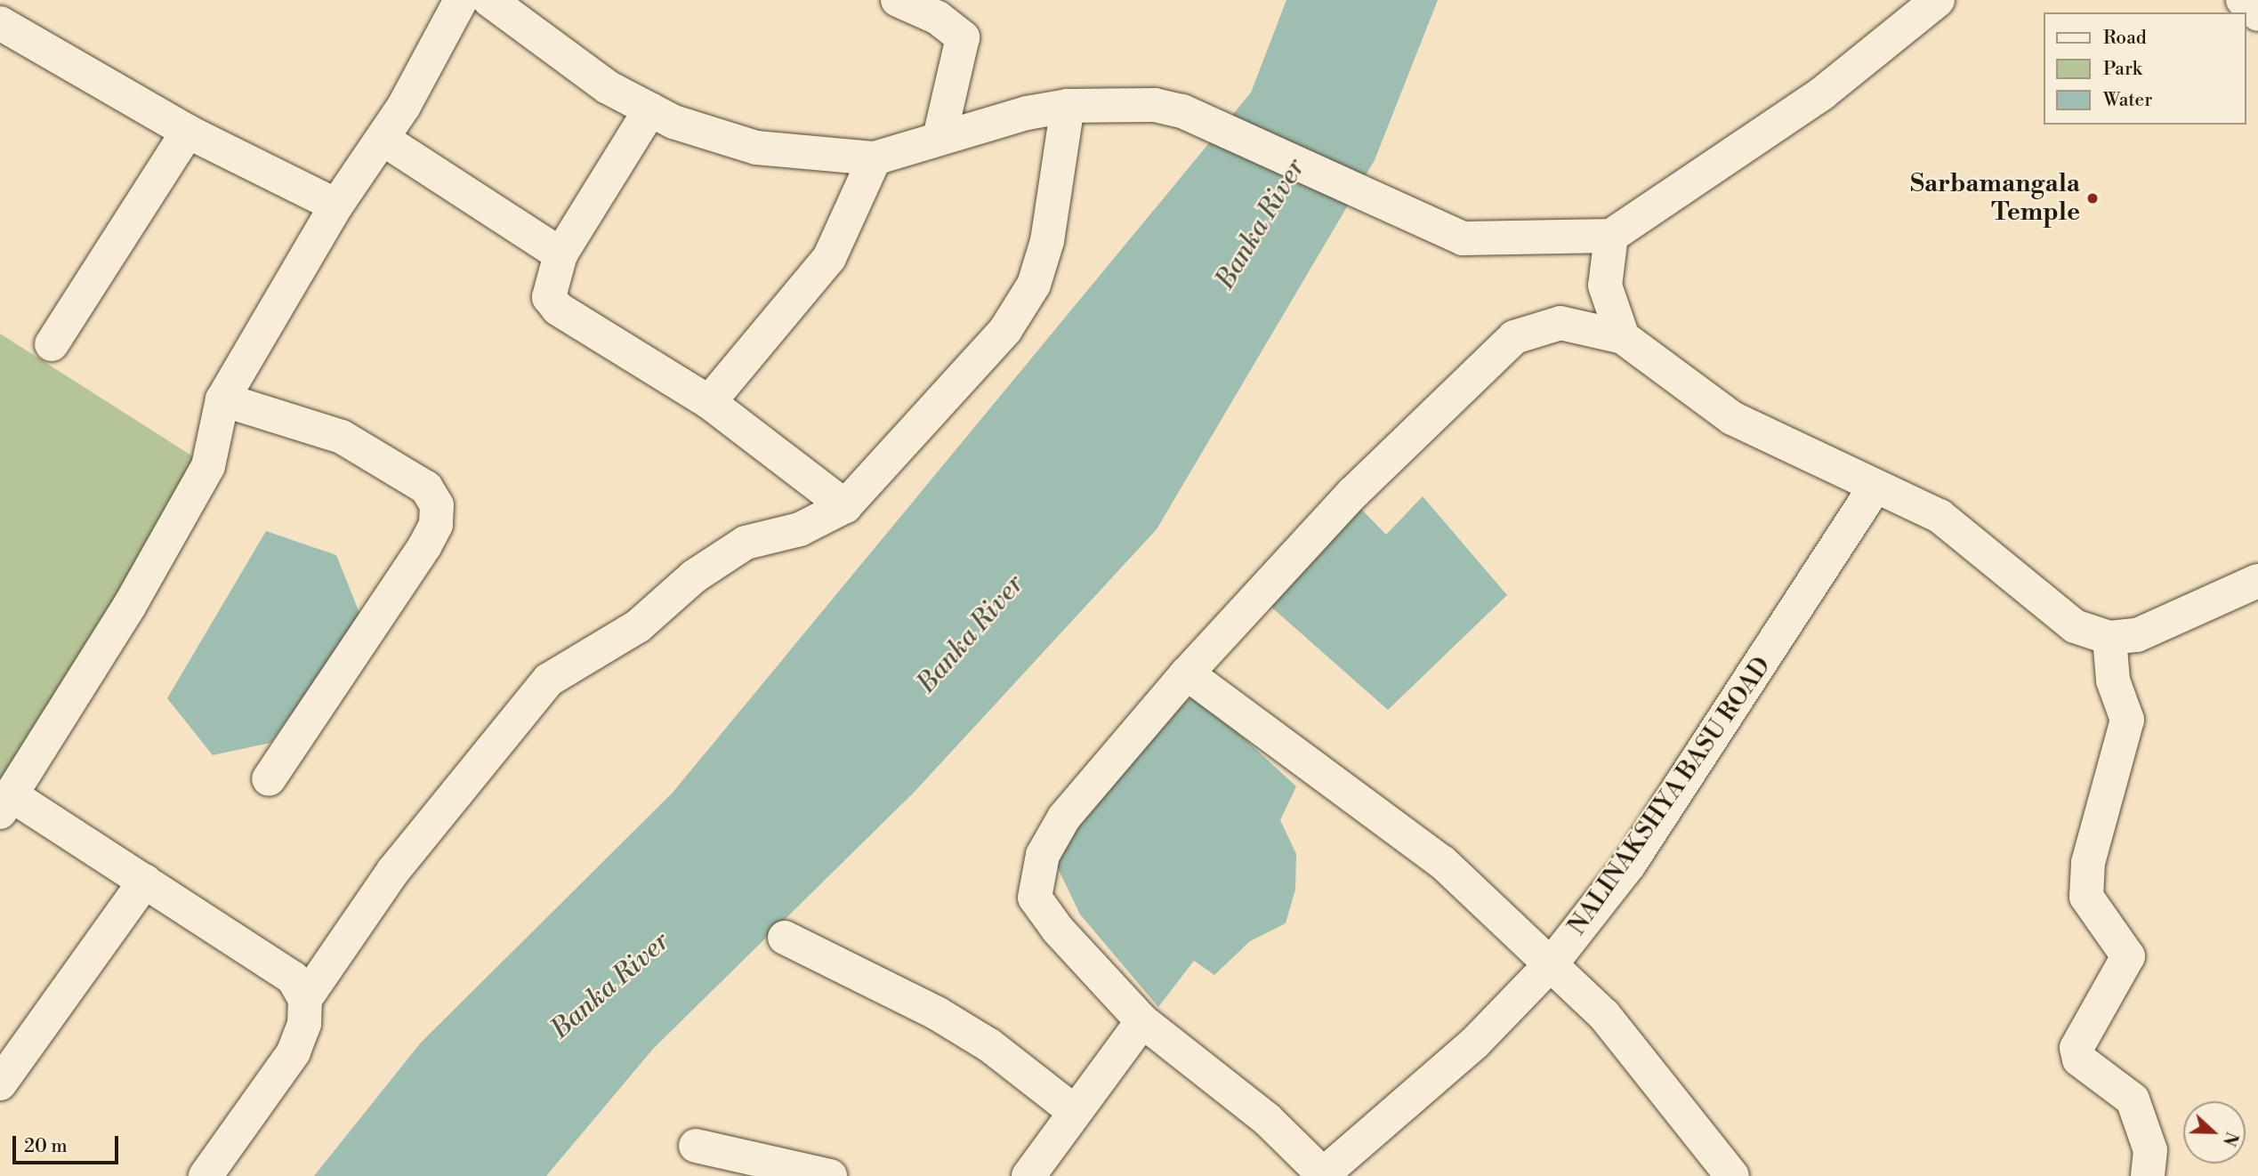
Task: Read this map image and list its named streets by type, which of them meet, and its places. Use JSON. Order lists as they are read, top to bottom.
{
  "streets": {
    "street": ["NALINAKSHYA BASU ROAD"]
  },
  "water": ["Banka River"],
  "places": ["Sarbamangala Temple"],
  "legend": ["Road", "Park", "Water"],
  "scale_bar": "20 m",
  "north": "right"
}
